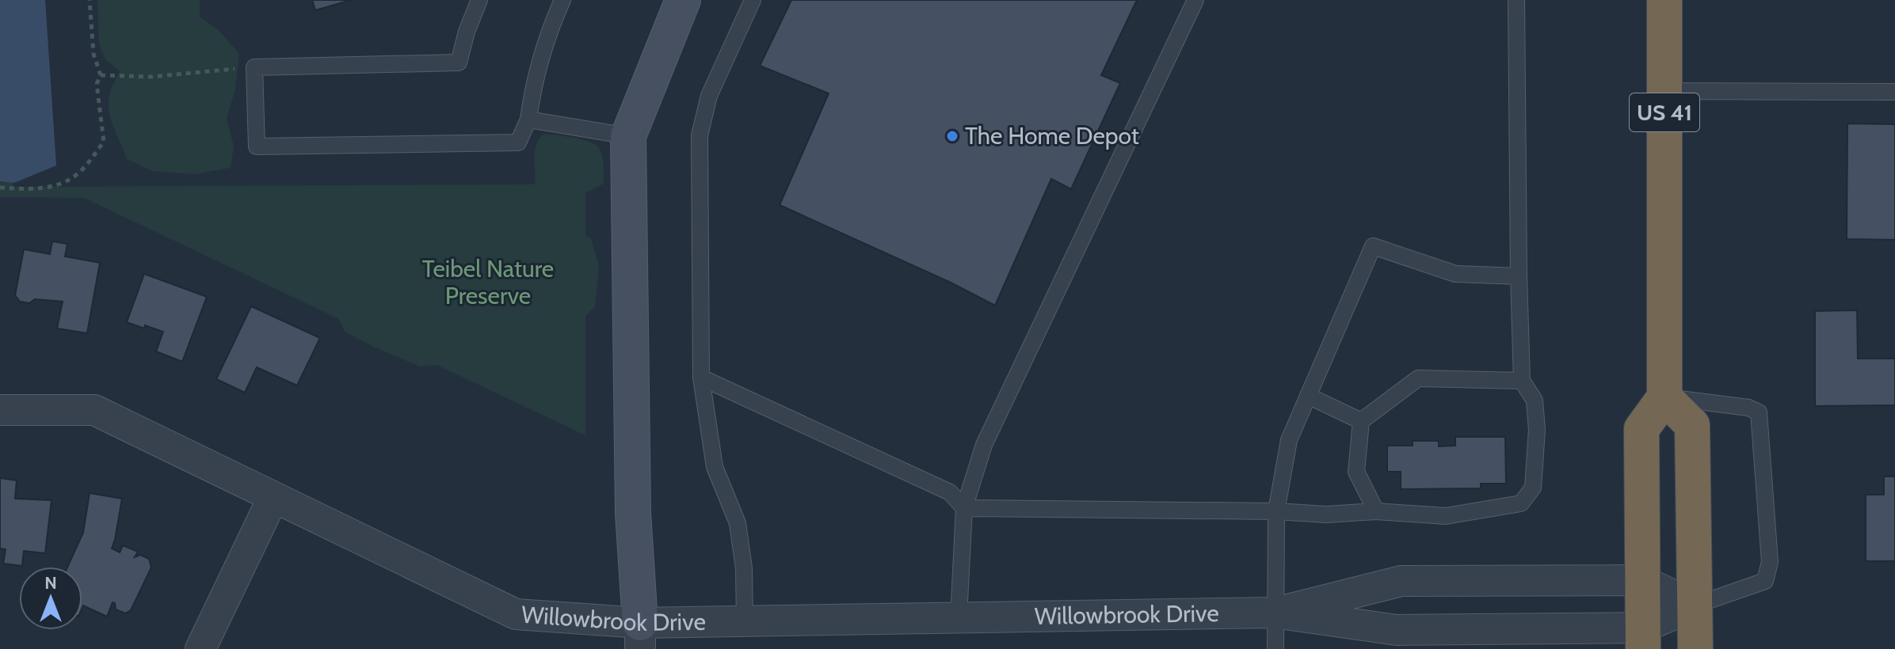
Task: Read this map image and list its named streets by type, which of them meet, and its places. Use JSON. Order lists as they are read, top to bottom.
{
  "streets": {
    "highway": ["US 41"],
    "street": ["Willowbrook Drive"]
  },
  "parks": ["Teibel Nature Preserve"],
  "places": ["The Home Depot"],
  "north": "top"
}
